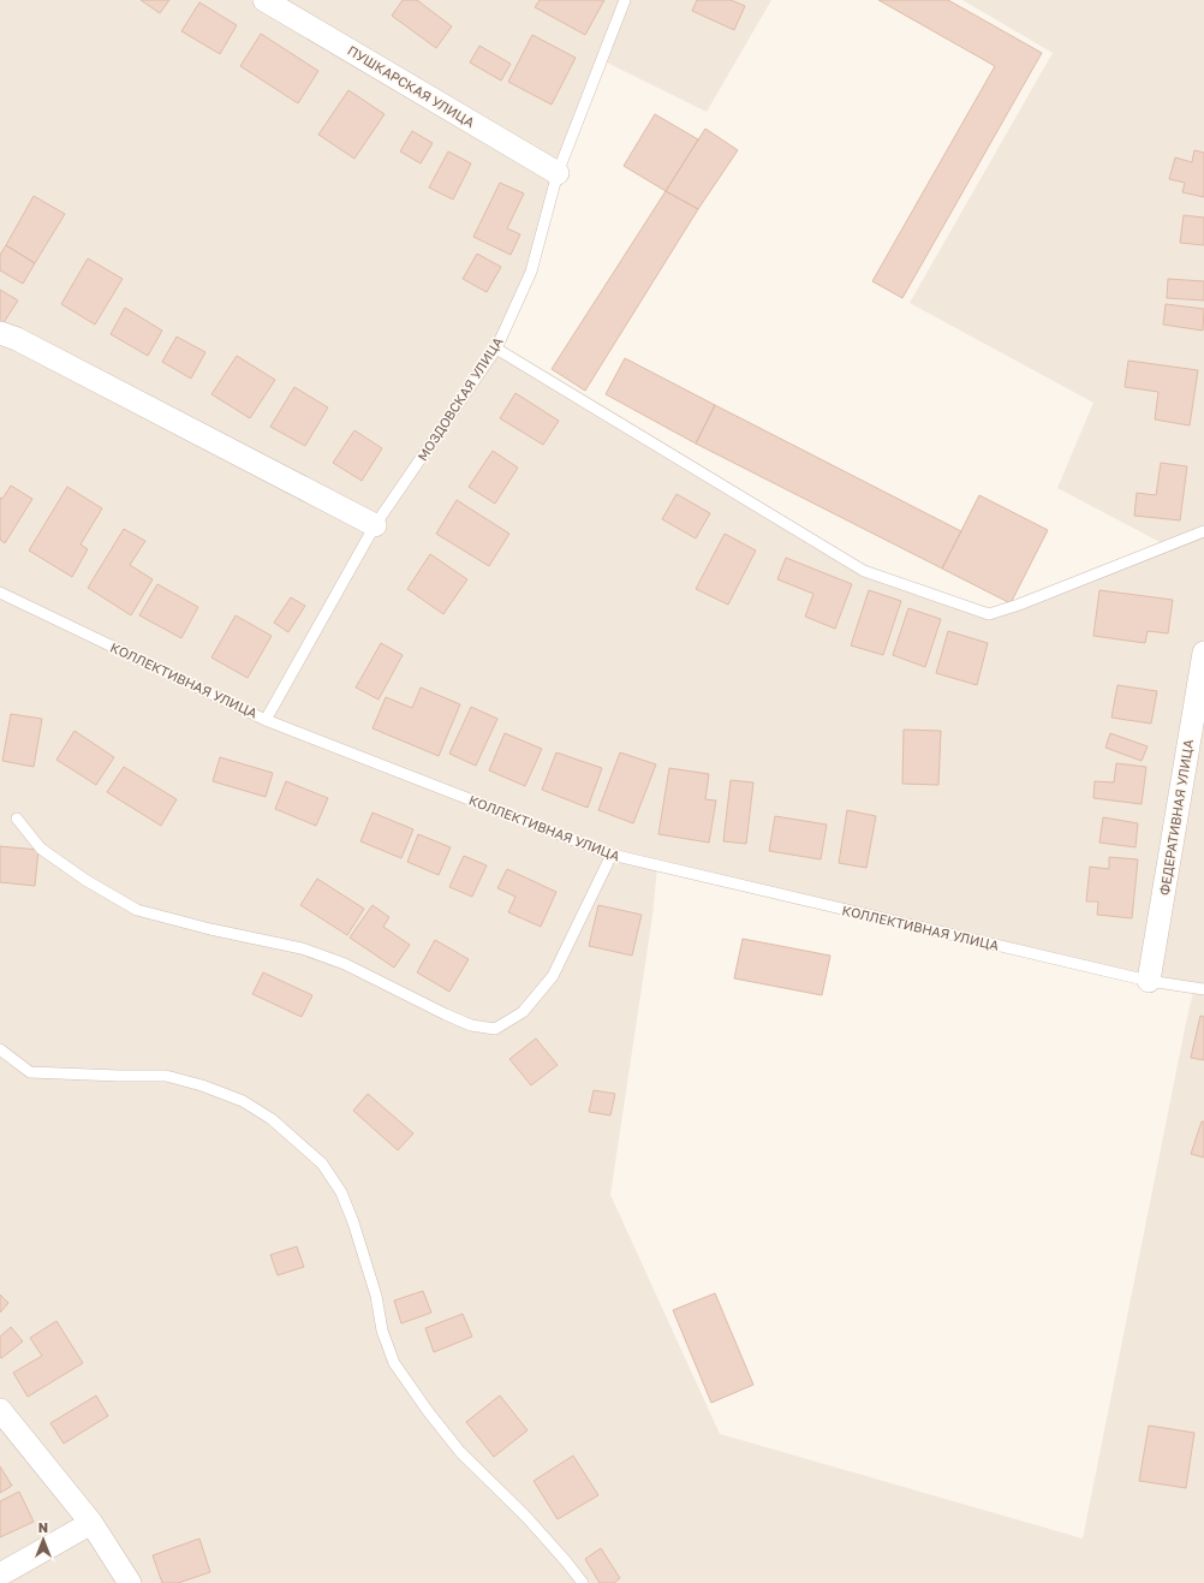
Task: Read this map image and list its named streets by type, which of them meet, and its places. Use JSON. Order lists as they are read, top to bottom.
{
  "streets": {
    "street": ["ПУШКАРСКАЯ УЛИЦА", "ФЕДЕРАТИВНАЯ УЛИЦА"],
    "lane": ["МОЗДОВСКАЯ УЛИЦА", "КОЛЛЕКТИВНАЯ УЛИЦА"]
  },
  "crossings": [
    ["ПУШКАРСКАЯ УЛИЦА", "МОЗДОВСКАЯ УЛИЦА"],
    ["МОЗДОВСКАЯ УЛИЦА", "КОЛЛЕКТИВНАЯ УЛИЦА"],
    ["КОЛЛЕКТИВНАЯ УЛИЦА", "ФЕДЕРАТИВНАЯ УЛИЦА"]
  ],
  "north": "top"
}
